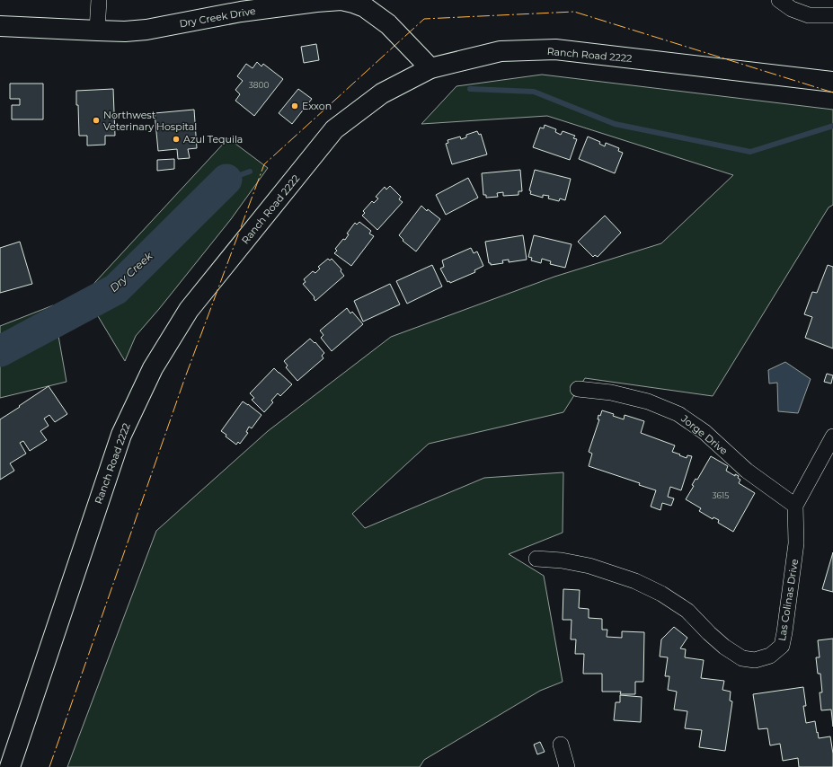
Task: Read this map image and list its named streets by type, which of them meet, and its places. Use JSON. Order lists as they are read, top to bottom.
{
  "streets": {
    "main road": ["Dry Creek Drive", "Ranch Road 2222"],
    "street": ["Jorge Drive", "Las Colinas Drive"]
  },
  "crossings": [
    ["Dry Creek Drive", "Ranch Road 2222"],
    ["Jorge Drive", "Las Colinas Drive"]
  ],
  "water": ["Dry Creek"],
  "places": ["Exxon", "Northwest Veterinary Hospital", "Azul Tequila"],
  "house_numbers": ["3800", "3615"]
}
